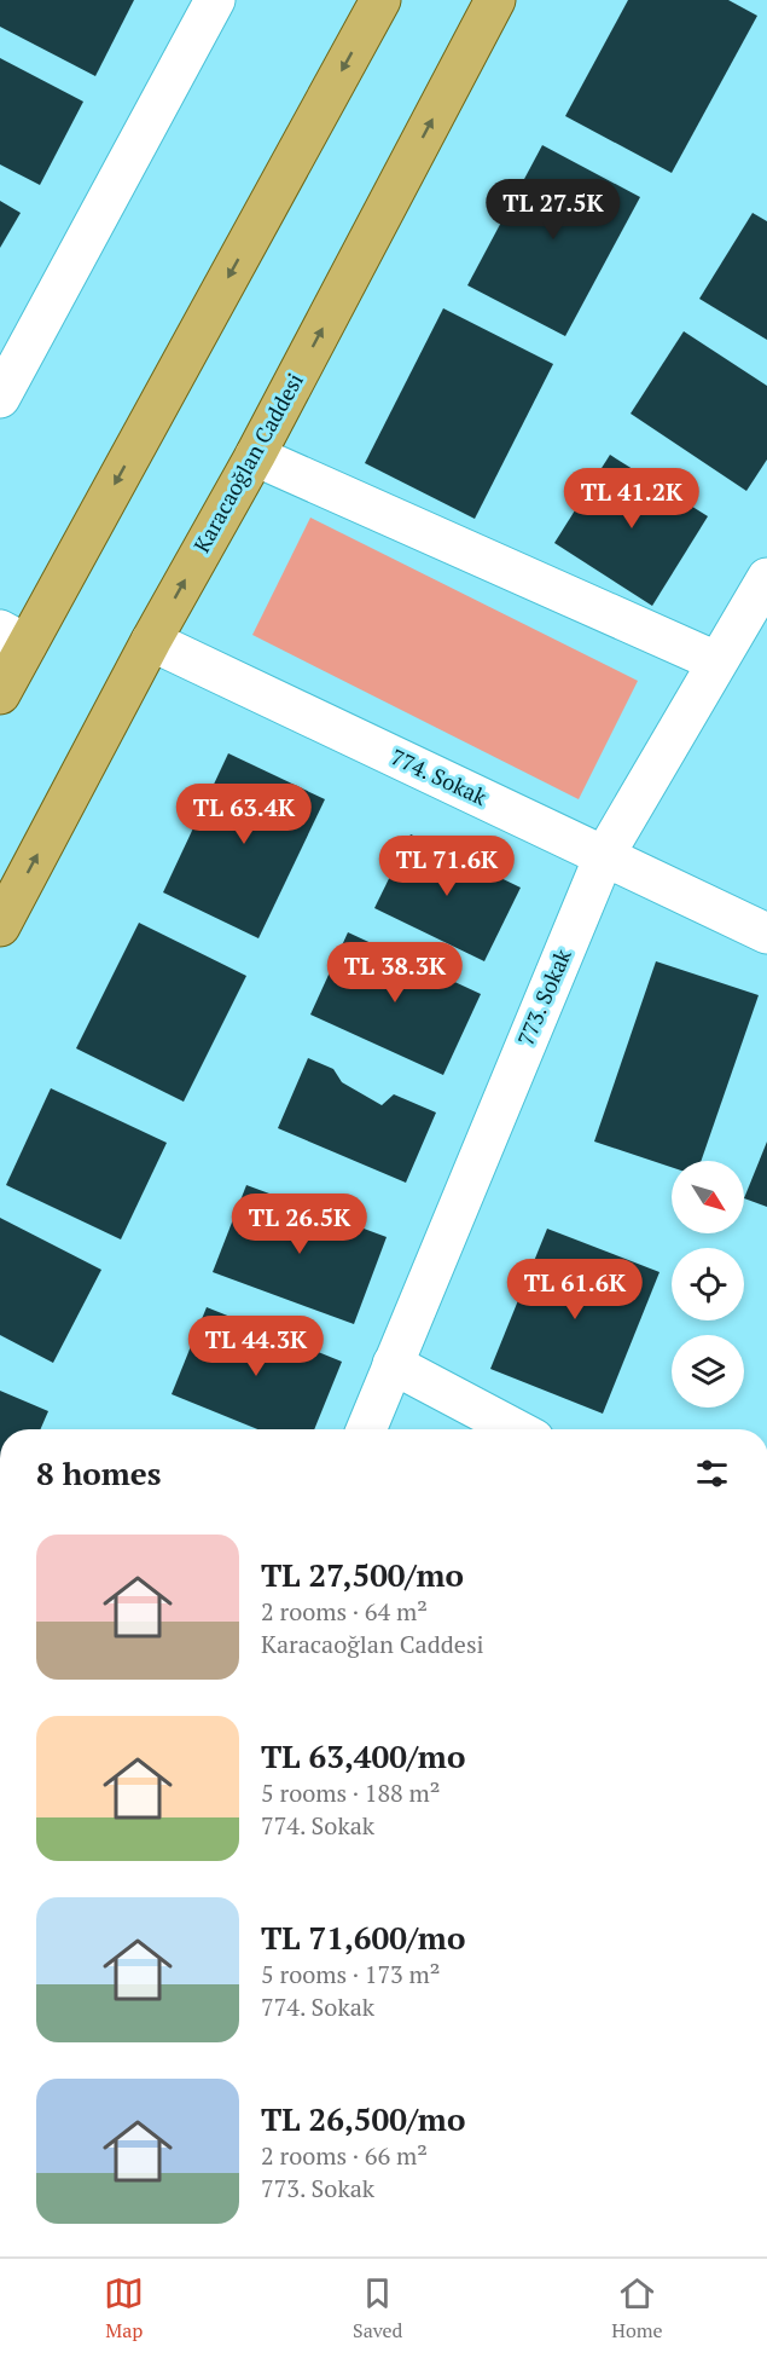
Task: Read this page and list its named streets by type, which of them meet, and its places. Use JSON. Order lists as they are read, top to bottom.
{
  "streets": {
    "main road": ["Karacaoğlan Caddesi"],
    "street": ["774. Sokak", "773. Sokak"]
  },
  "crossings": [
    ["Karacaoğlan Caddesi", "774. Sokak"],
    ["774. Sokak", "773. Sokak"]
  ],
  "north": "bottom right",
  "page": {
    "price": [
      "TL 27.5K",
      "TL 41.2K",
      "TL 63.4K",
      "TL 71.6K",
      "TL 38.3K",
      "TL 26.5K",
      "TL 61.6K",
      "TL 44.3K"
    ],
    "heading": "8 homes",
    "list": [
      {
        "name": "TL 27,500/mo",
        "note": "2 rooms · 64 m² · Karacaoğlan Caddesi"
      },
      {
        "name": "TL 63,400/mo",
        "note": "5 rooms · 188 m² · 774. Sokak"
      },
      {
        "name": "TL 71,600/mo",
        "note": "5 rooms · 173 m² · 774. Sokak"
      },
      {
        "name": "TL 26,500/mo",
        "note": "2 rooms · 66 m² · 773. Sokak"
      }
    ],
    "tabs": ["Map", "Saved", "Home"]
  }
}
